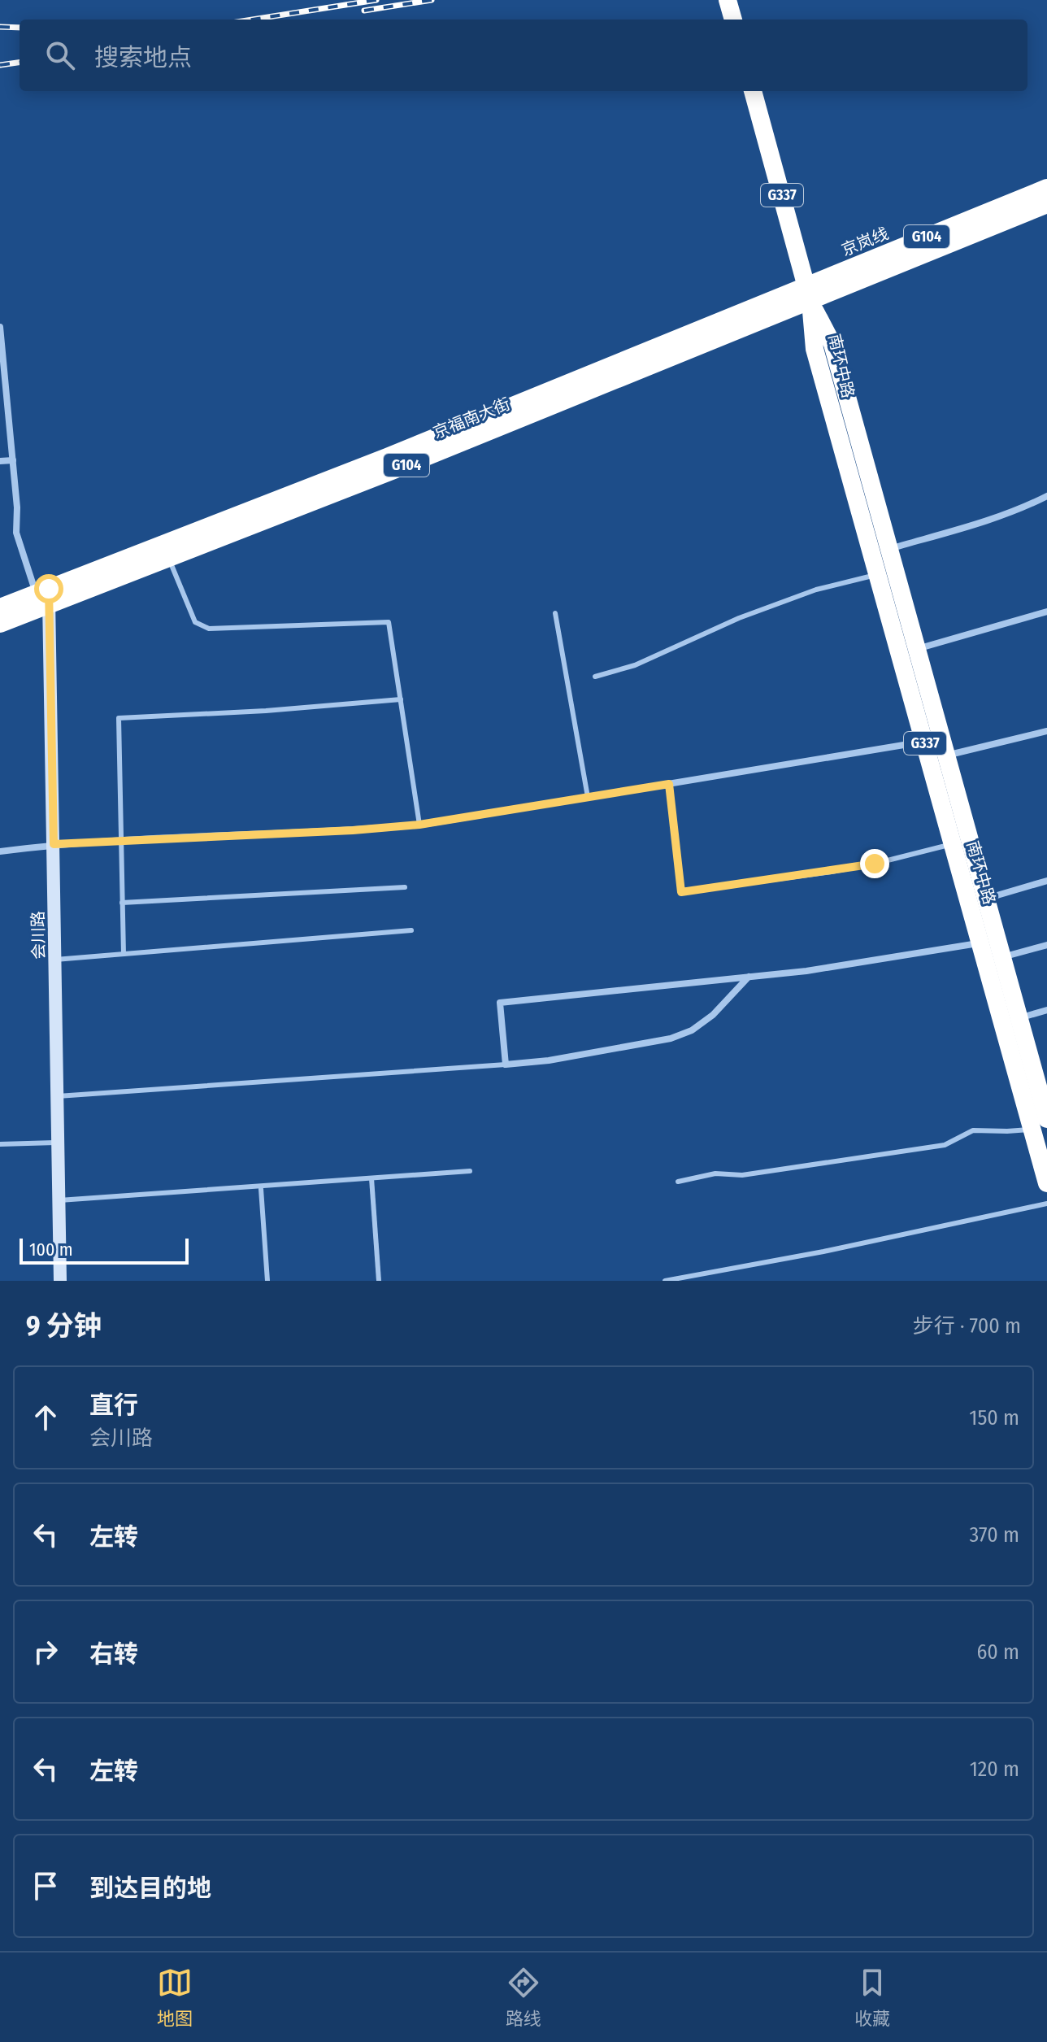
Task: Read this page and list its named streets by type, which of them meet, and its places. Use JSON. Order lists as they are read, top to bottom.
{
  "streets": {
    "highway": [
      "G337",
      "G104",
      "京岚线",
      "南环中路",
      "京福南大街"
    ],
    "street": ["会川路"]
  },
  "crossings": [
    ["G337", "G104"],
    ["G337", "京岚线"],
    ["G337", "南环中路"],
    ["G337", "京福南大街"],
    ["G104", "京岚线"],
    ["G104", "南环中路"],
    ["G104", "京福南大街"],
    ["京岚线", "南环中路"],
    ["京岚线", "京福南大街"],
    ["南环中路", "京福南大街"],
    ["京福南大街", "会川路"]
  ],
  "scale_bar": "100 m",
  "page": {
    "search": "搜索地点",
    "scale": "100 m",
    "heading": ["9 分钟", "步行 · 700 m"],
    "list": [
      ["直行", "会川路", "150 m"],
      ["左转", "370 m"],
      ["右转", "60 m"],
      ["左转", "120 m"],
      "到达目的地"
    ],
    "nav": ["地图", "路线", "收藏"]
  }
}
